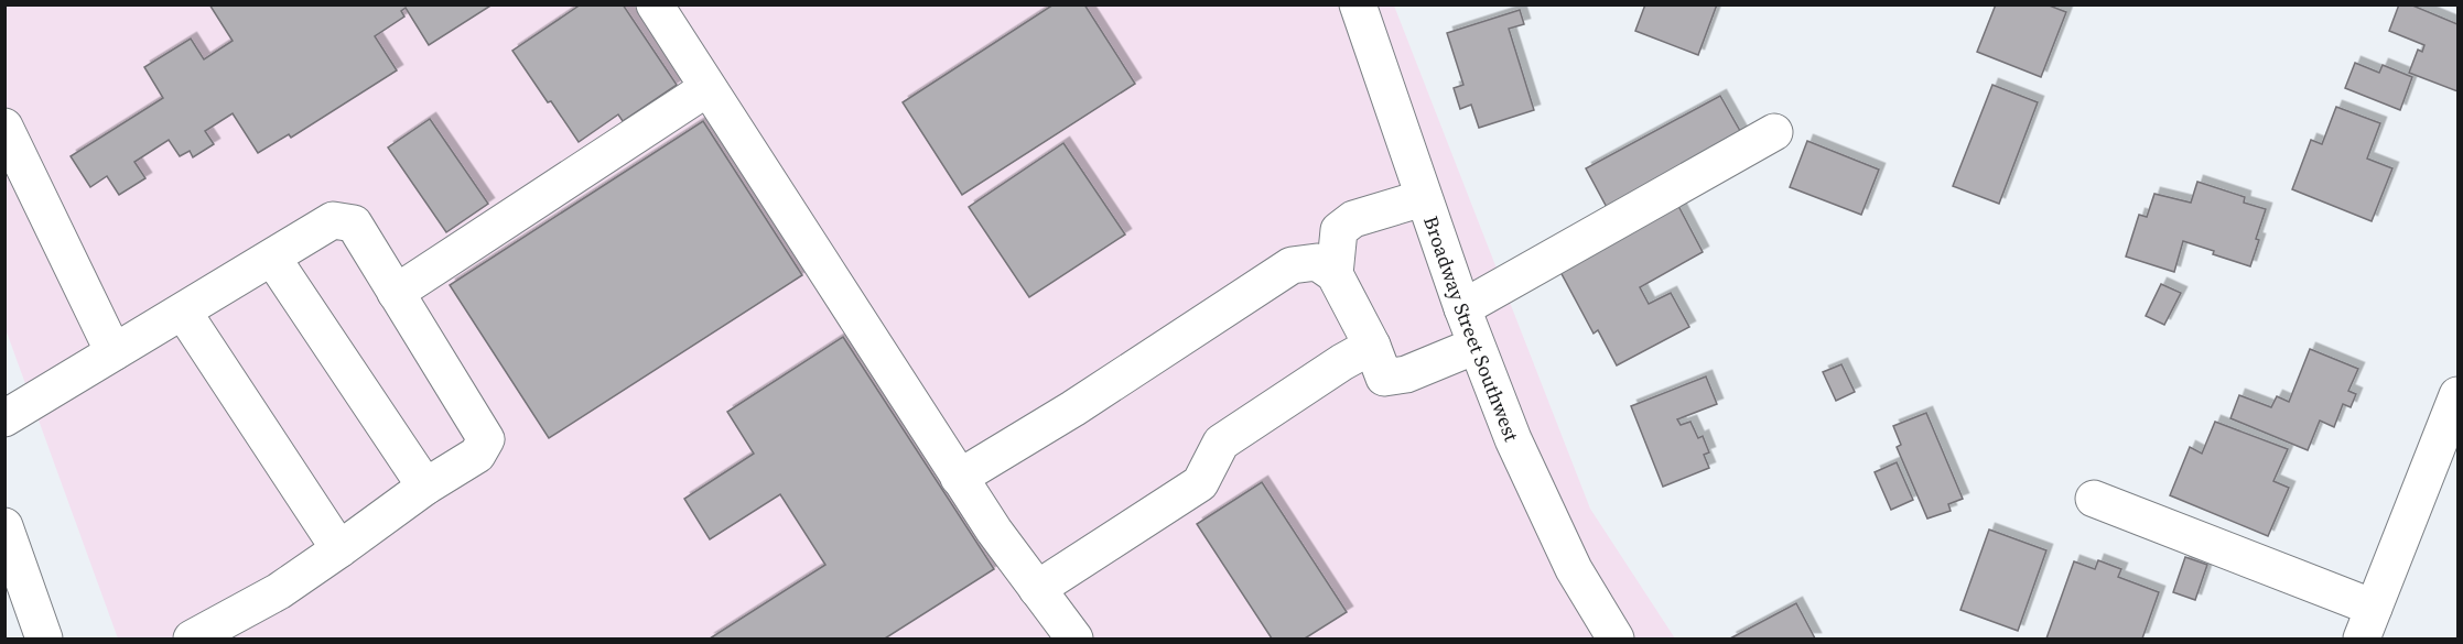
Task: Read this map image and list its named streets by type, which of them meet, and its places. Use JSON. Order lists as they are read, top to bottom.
{
  "streets": {
    "street": ["Broadway Street Southwest"]
  }
}
